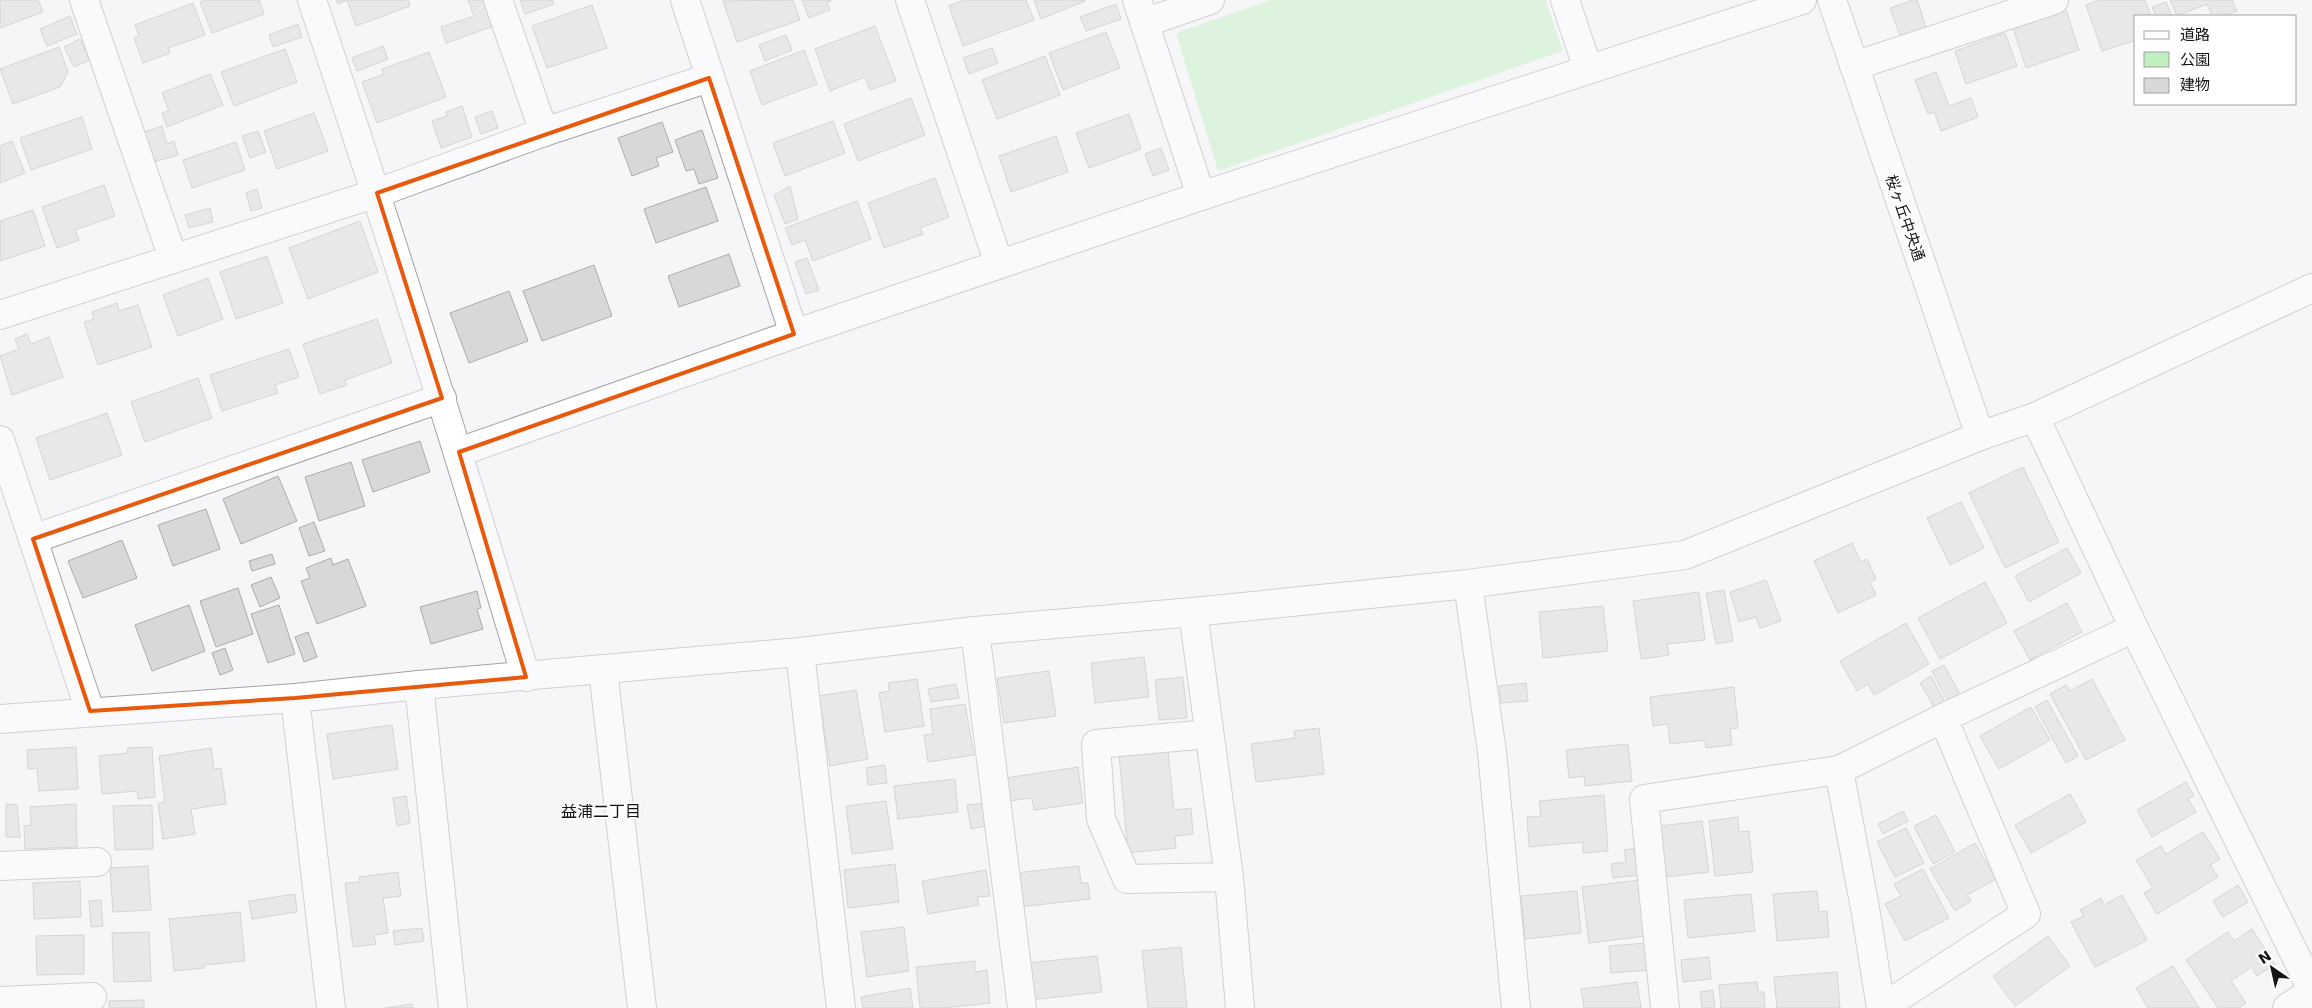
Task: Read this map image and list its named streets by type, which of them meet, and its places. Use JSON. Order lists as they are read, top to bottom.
{
  "streets": {
    "street": ["桜ヶ丘中央通"]
  },
  "districts": ["益浦二丁目"],
  "legend": ["道路", "公園", "建物"],
  "north": "top left"
}
